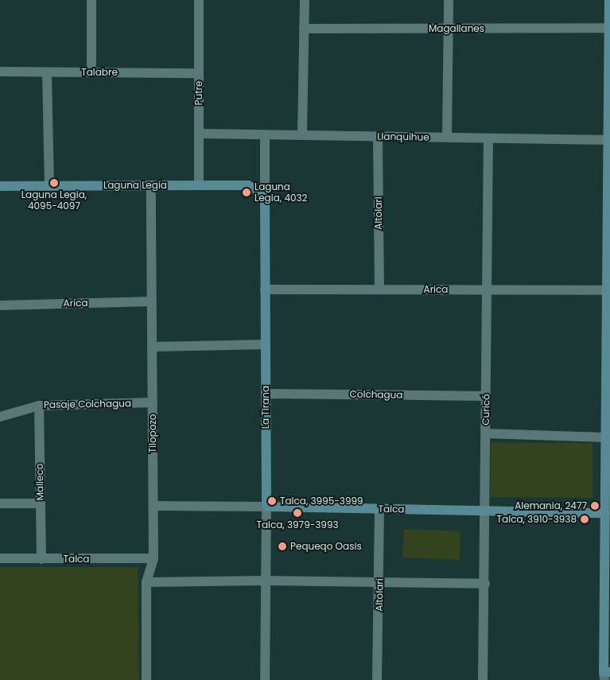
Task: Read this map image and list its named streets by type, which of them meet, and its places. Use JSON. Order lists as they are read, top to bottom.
{
  "streets": {
    "street": [
      "Magallanes",
      "Talabre",
      "Putre",
      "Llanquihue",
      "Laguna Legía",
      "Altolari",
      "Arica",
      "Colchagua",
      "Pasaje Colchagua",
      "La Tirana",
      "Curicó",
      "Tilopozo",
      "Malleco",
      "Talca"
    ]
  },
  "crossings": [
    ["Talabre", "Putre"],
    ["Putre", "Llanquihue"],
    ["Putre", "Laguna Legía"],
    ["Llanquihue", "Altolari"],
    ["Llanquihue", "La Tirana"],
    ["Llanquihue", "Curicó"],
    ["Laguna Legía", "La Tirana"],
    ["Laguna Legía", "Tilopozo"],
    ["Altolari", "Arica"],
    ["Altolari", "Talca"],
    ["Arica", "La Tirana"],
    ["Arica", "Curicó"],
    ["Arica", "Tilopozo"],
    ["Colchagua", "La Tirana"],
    ["Colchagua", "Curicó"],
    ["Pasaje Colchagua", "Tilopozo"],
    ["Pasaje Colchagua", "Malleco"],
    ["La Tirana", "Talca"],
    ["Curicó", "Talca"],
    ["Tilopozo", "Talca"],
    ["Malleco", "Talca"]
  ],
  "places": [
    "Laguna Legia, 4095-4097",
    "Laguna Legia, 4032",
    "Talca, 3995-3999",
    "Alemania, 2477",
    "Talca, 3979-3993",
    "Talca, 3910-3938",
    "Pequeqo Oasis"
  ]
}
